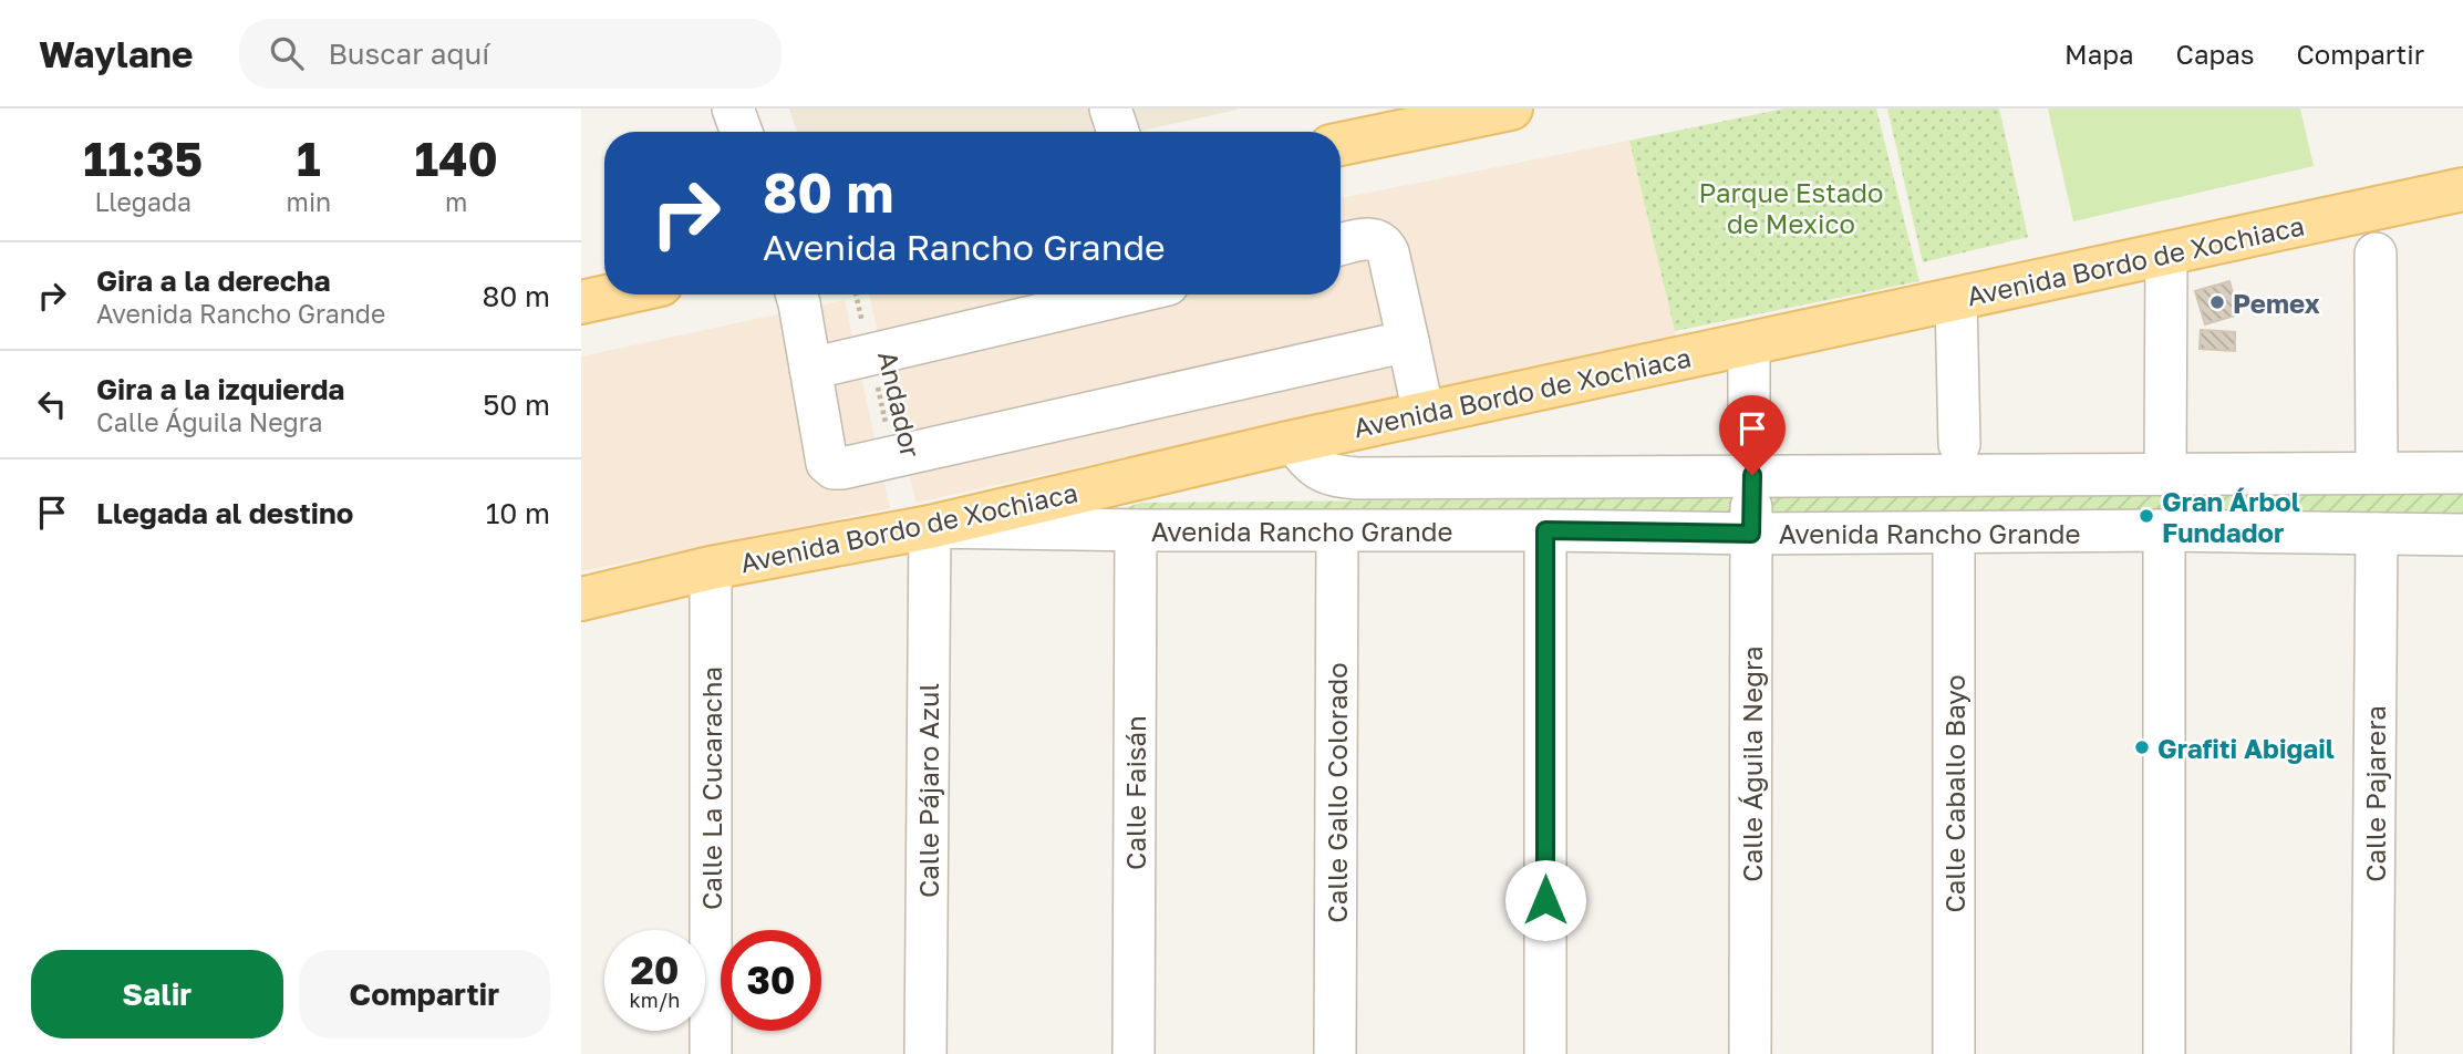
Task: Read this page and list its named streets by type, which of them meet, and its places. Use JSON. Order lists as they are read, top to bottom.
{
  "streets": {
    "main road": ["Avenida Bordo de Xochiaca"],
    "street": [
      "Avenida Rancho Grande",
      "Calle Águila Negra",
      "Calle La Cucaracha",
      "Calle Pájaro Azul",
      "Calle Faisán",
      "Calle Gallo Colorado",
      "Calle Caballo Bayo",
      "Calle Pajarera"
    ],
    "path": ["Andador"]
  },
  "crossings": [
    ["Avenida Bordo de Xochiaca", "Avenida Rancho Grande"],
    ["Avenida Bordo de Xochiaca", "Calle La Cucaracha"],
    ["Avenida Bordo de Xochiaca", "Calle Pájaro Azul"],
    ["Avenida Rancho Grande", "Calle Águila Negra"],
    ["Avenida Rancho Grande", "Calle Pájaro Azul"],
    ["Avenida Rancho Grande", "Calle Faisán"],
    ["Avenida Rancho Grande", "Calle Gallo Colorado"],
    ["Avenida Rancho Grande", "Calle Caballo Bayo"],
    ["Avenida Rancho Grande", "Calle Pajarera"]
  ],
  "parks": ["Parque Estado de Mexico"],
  "places": ["Pemex", "Gran Árbol Fundador", "Grafiti Abigail"],
  "page": {
    "header": "Waylane",
    "search": "Buscar aquí",
    "nav": ["Mapa", "Capas", "Compartir"],
    "eta": [
      "11:35",
      "Llegada",
      "1",
      "min",
      "140",
      "m"
    ],
    "turn": ["80 m", "Avenida Rancho Grande"],
    "list": [
      {
        "name": "Gira a la derecha",
        "note": "Avenida Rancho Grande",
        "value": "80 m"
      },
      {
        "name": "Gira a la izquierda",
        "note": "Calle Águila Negra",
        "value": "50 m"
      },
      {
        "name": "Llegada al destino",
        "value": "10 m"
      }
    ],
    "speed": "20 km/h",
    "limit": "30",
    "buttons": ["Salir", "Compartir"]
  }
}
